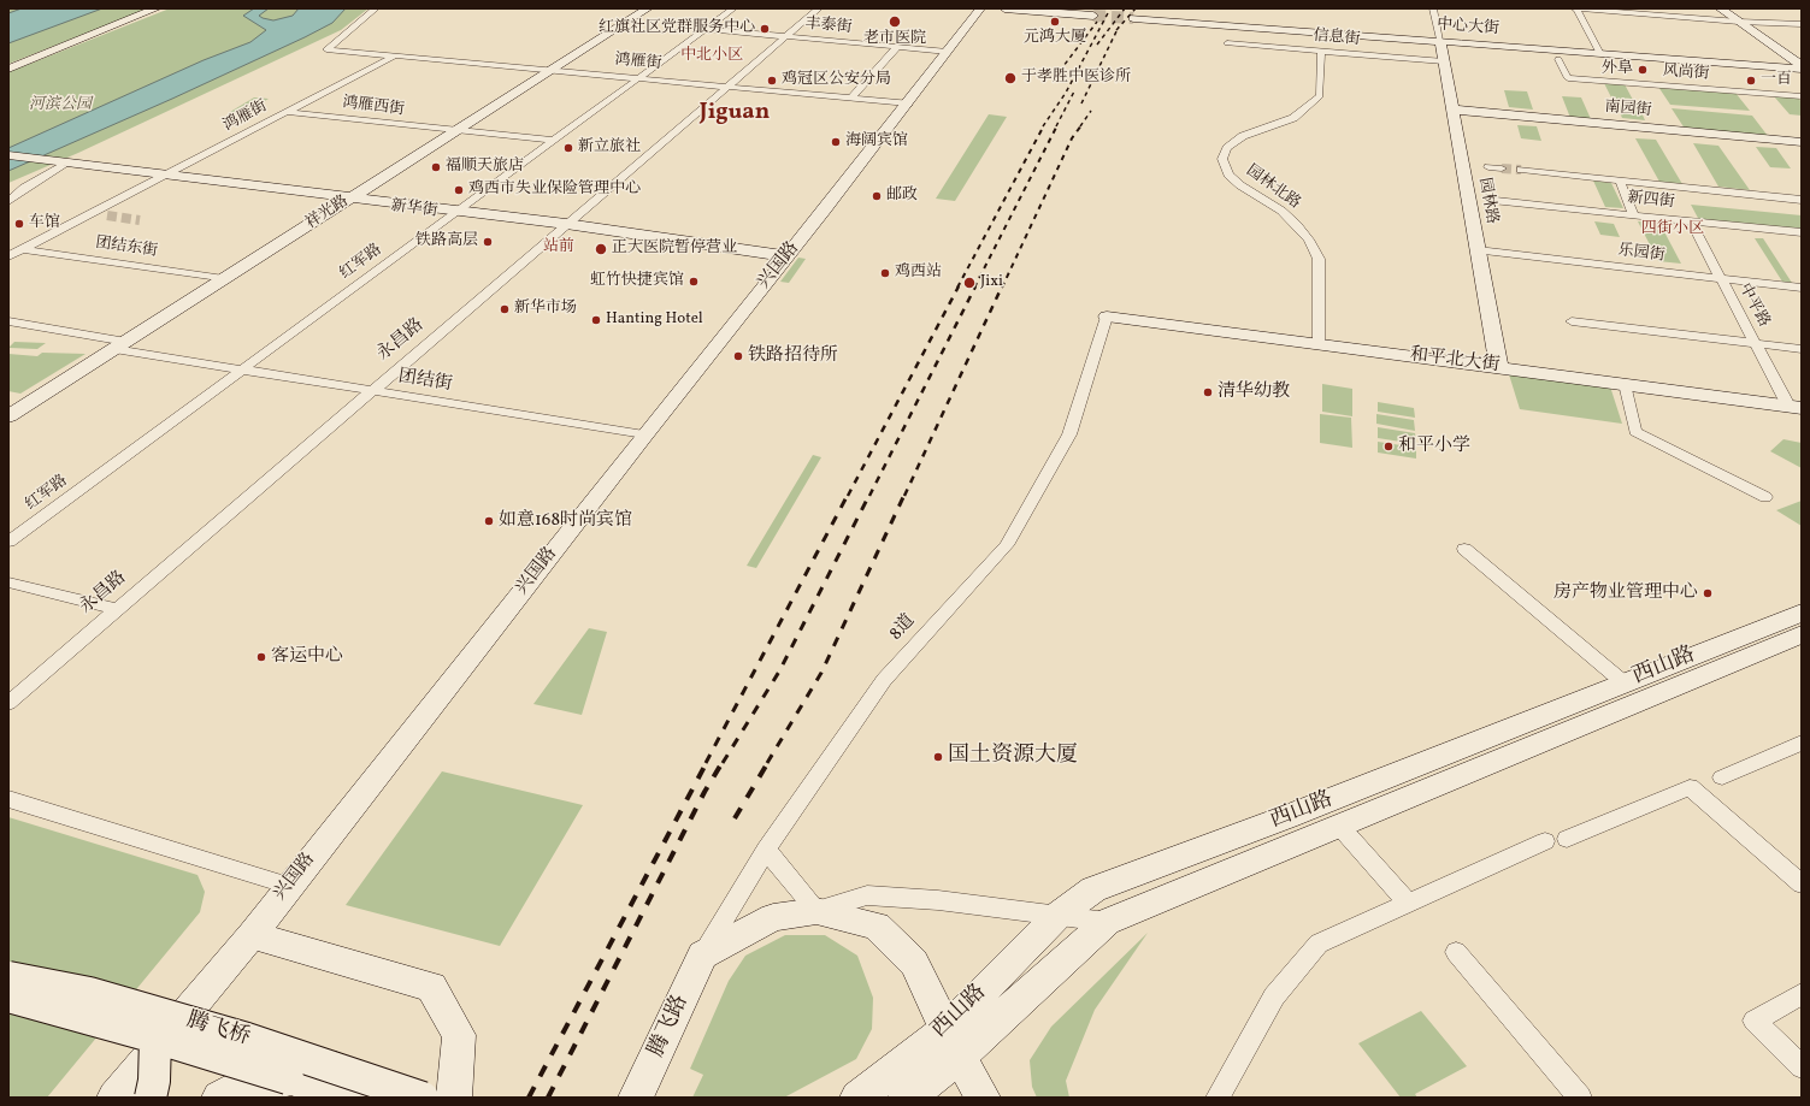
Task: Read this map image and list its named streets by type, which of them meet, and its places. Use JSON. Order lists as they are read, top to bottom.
{
  "streets": {
    "main road": [
      "中心大街",
      "南园街",
      "园林路",
      "新华街",
      "祥光路",
      "兴国路",
      "和平北大街",
      "西山路",
      "腾飞路",
      "腾飞桥"
    ],
    "street": [
      "丰泰街",
      "信息街",
      "鸿雁街",
      "风尚街",
      "鸿雁西街",
      "园林北路",
      "新四街",
      "团结东街",
      "乐园街",
      "红军路",
      "中平路",
      "永昌路",
      "团结街",
      "8道"
    ]
  },
  "crossings": [
    ["丰泰街", "红军路"],
    ["丰泰街", "永昌路"],
    ["中心大街", "风尚街"],
    ["中心大街", "园林路"],
    ["信息街", "园林北路"],
    ["信息街", "园林路"],
    ["鸿雁街", "鸿雁西街"],
    ["鸿雁街", "新华街"],
    ["鸿雁街", "祥光路"],
    ["鸿雁街", "团结东街"],
    ["鸿雁街", "红军路"],
    ["鸿雁街", "兴国路"],
    ["鸿雁街", "永昌路"],
    ["鸿雁西街", "祥光路"],
    ["鸿雁西街", "红军路"],
    ["南园街", "园林路"],
    ["园林北路", "和平北大街"],
    ["园林路", "乐园街"],
    ["园林路", "和平北大街"],
    ["新四街", "中平路"],
    ["新华街", "祥光路"],
    ["新华街", "红军路"],
    ["新华街", "兴国路"],
    ["新华街", "永昌路"],
    ["祥光路", "团结东街"],
    ["祥光路", "团结街"],
    ["乐园街", "中平路"],
    ["红军路", "团结街"],
    ["兴国路", "团结街"],
    ["中平路", "和平北大街"],
    ["永昌路", "团结街"],
    ["和平北大街", "8道"],
    ["8道", "腾飞路"]
  ],
  "districts": [
    "中北小区",
    "Jiguan",
    "四街小区",
    "站前"
  ],
  "parks": ["河滨公园"],
  "places": [
    "老市医院",
    "元鸿大厦",
    "红旗社区党群服务中心",
    "外阜",
    "于孝胜中医诊所",
    "鸡冠区公安分局",
    "一百",
    "海阔宾馆",
    "新立旅社",
    "福顺天旅店",
    "鸡西市失业保险管理中心",
    "邮政",
    "车馆",
    "铁路高层",
    "正大医院暂停营业",
    "鸡西站",
    "虹竹快捷宾馆",
    "Jixi",
    "新华市场",
    "Hanting Hotel",
    "铁路招待所",
    "清华幼教",
    "和平小学",
    "如意168时尚宾馆",
    "房产物业管理中心",
    "客运中心",
    "国土资源大厦"
  ]
}
